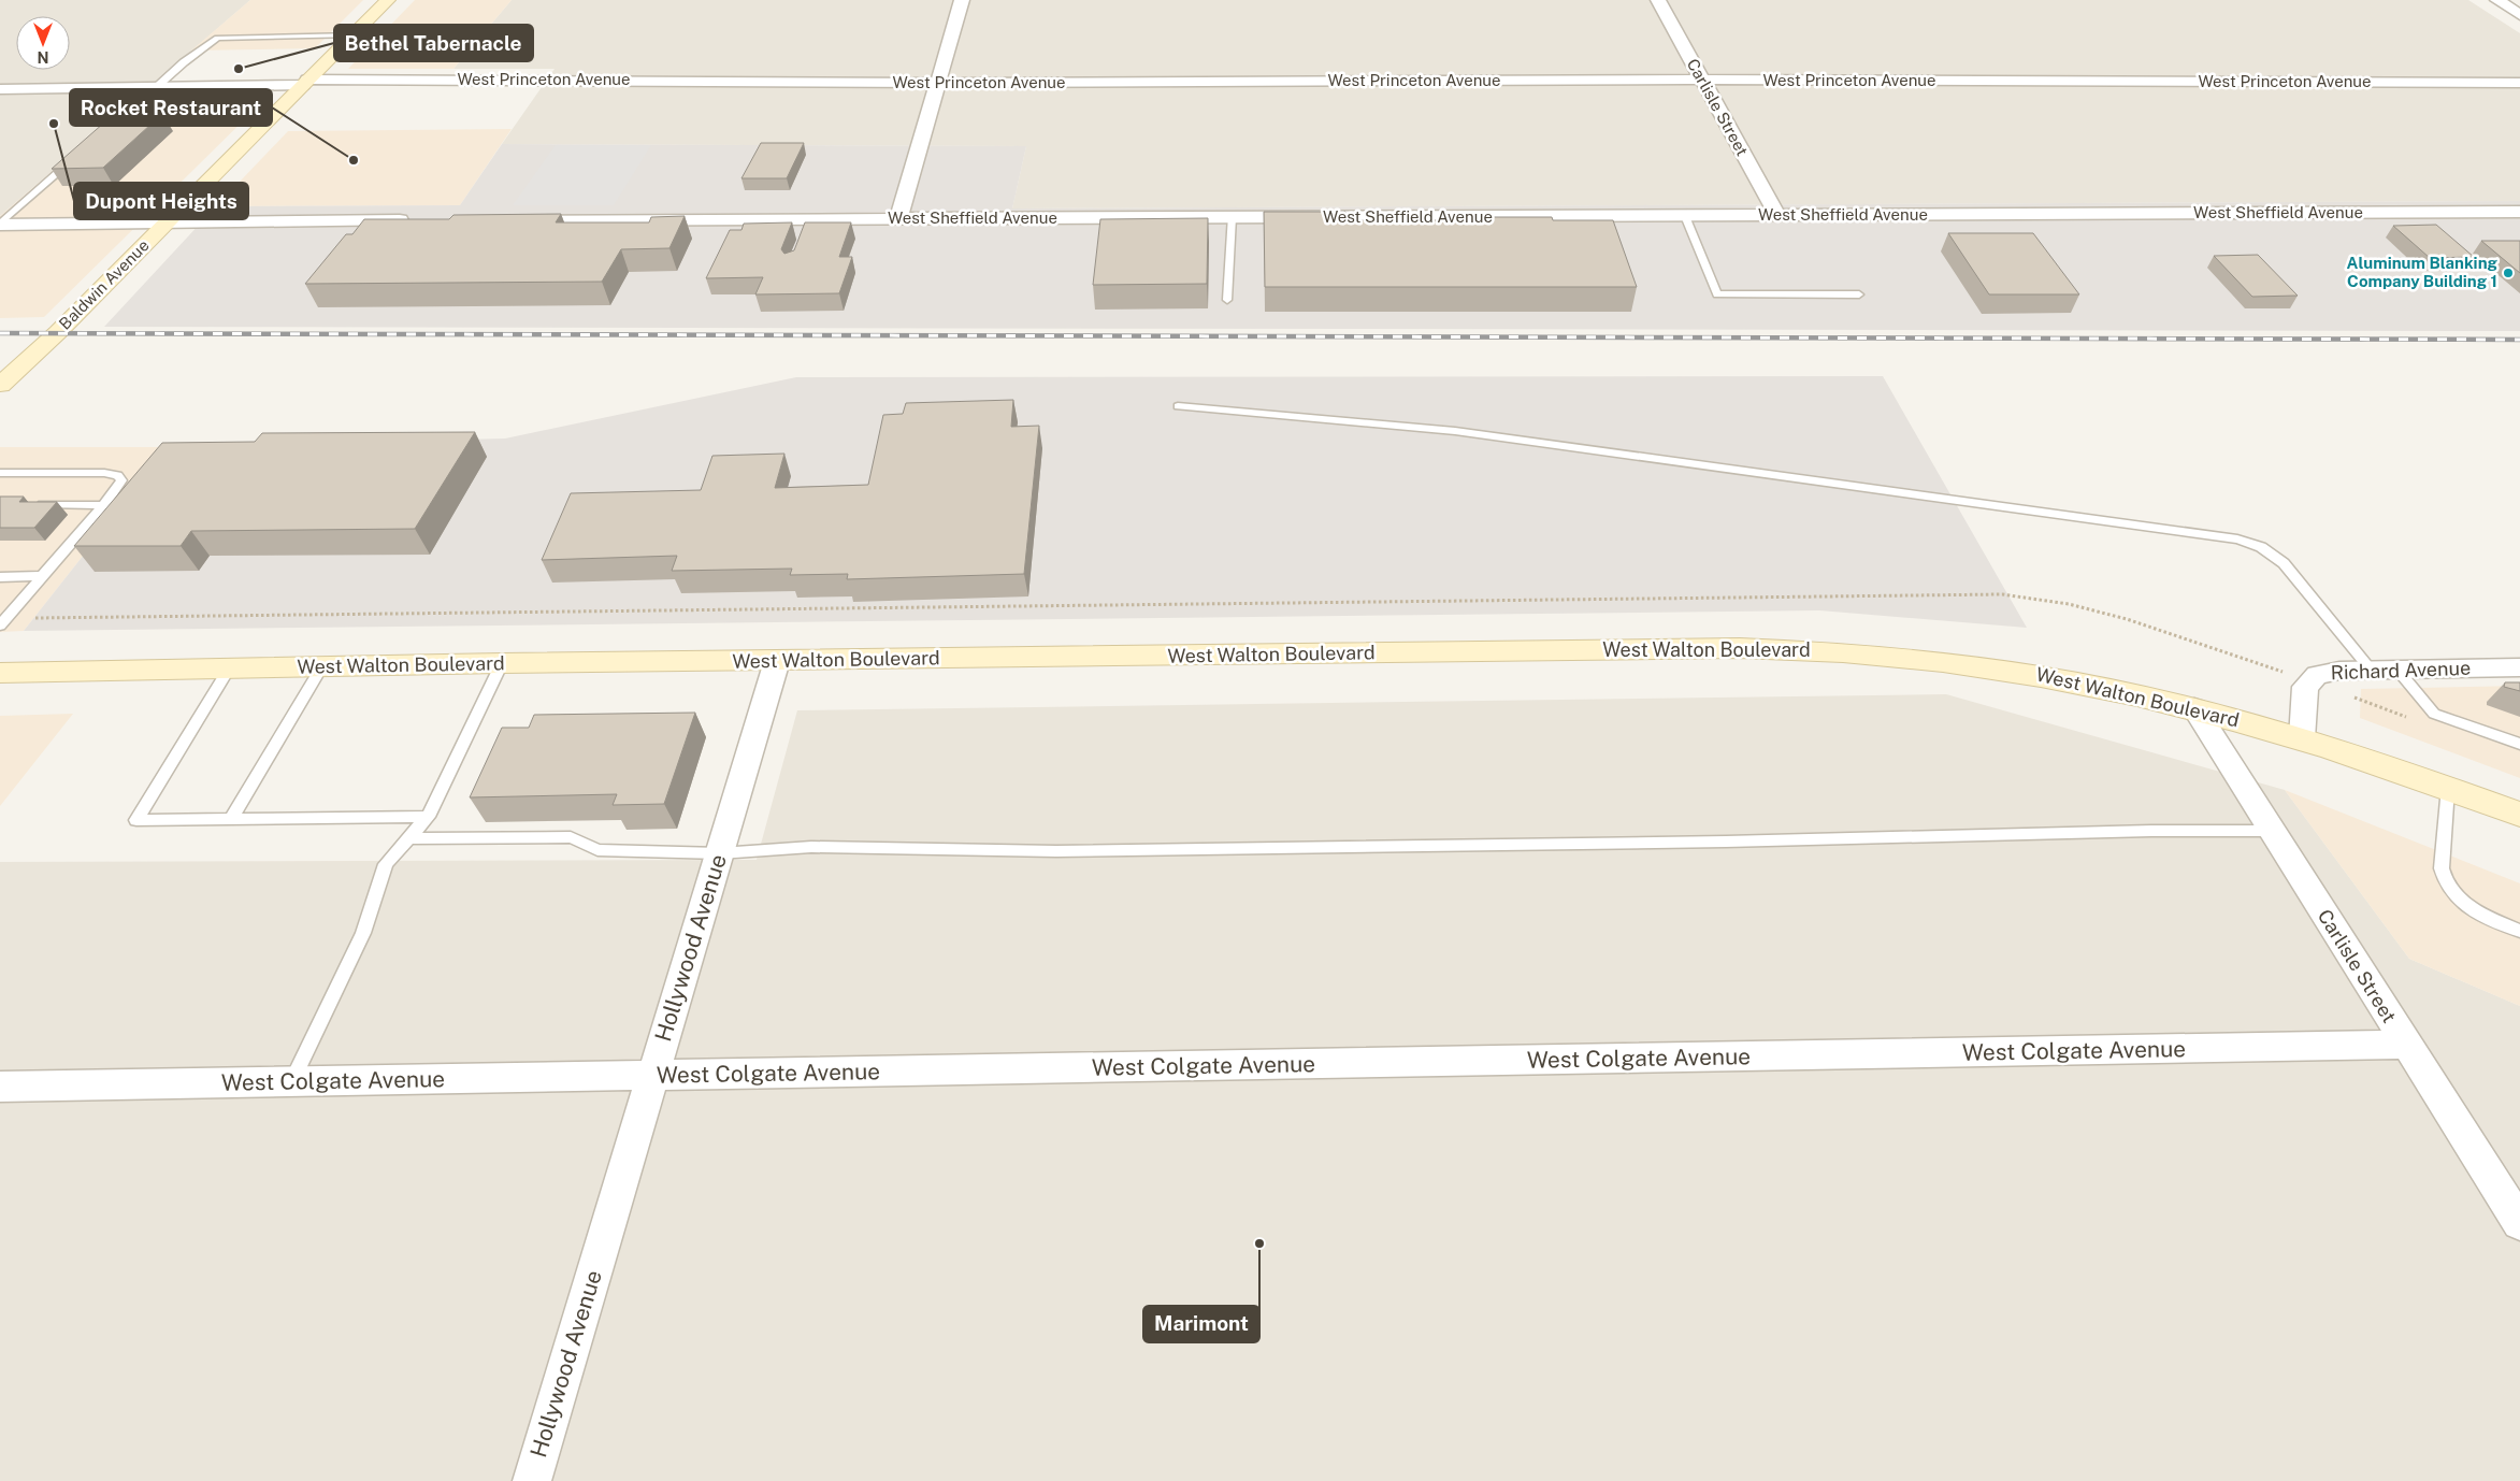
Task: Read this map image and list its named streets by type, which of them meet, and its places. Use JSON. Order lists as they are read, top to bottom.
{
  "streets": {
    "main road": ["Baldwin Avenue", "West Walton Boulevard"],
    "street": [
      "West Princeton Avenue",
      "Carlisle Street",
      "West Sheffield Avenue",
      "Richard Avenue",
      "Hollywood Avenue",
      "West Colgate Avenue"
    ]
  },
  "crossings": [
    ["West Princeton Avenue", "Carlisle Street"],
    ["West Princeton Avenue", "Baldwin Avenue"],
    ["Carlisle Street", "West Sheffield Avenue"],
    ["Carlisle Street", "West Walton Boulevard"],
    ["Carlisle Street", "West Colgate Avenue"],
    ["West Walton Boulevard", "Richard Avenue"],
    ["West Walton Boulevard", "Hollywood Avenue"],
    ["Hollywood Avenue", "West Colgate Avenue"]
  ],
  "places": [
    "Bethel Tabernacle",
    "Dupont Heights",
    "Rocket Restaurant",
    "Aluminum Blanking Company Building 1",
    "Marimont"
  ],
  "north": "bottom"
}
